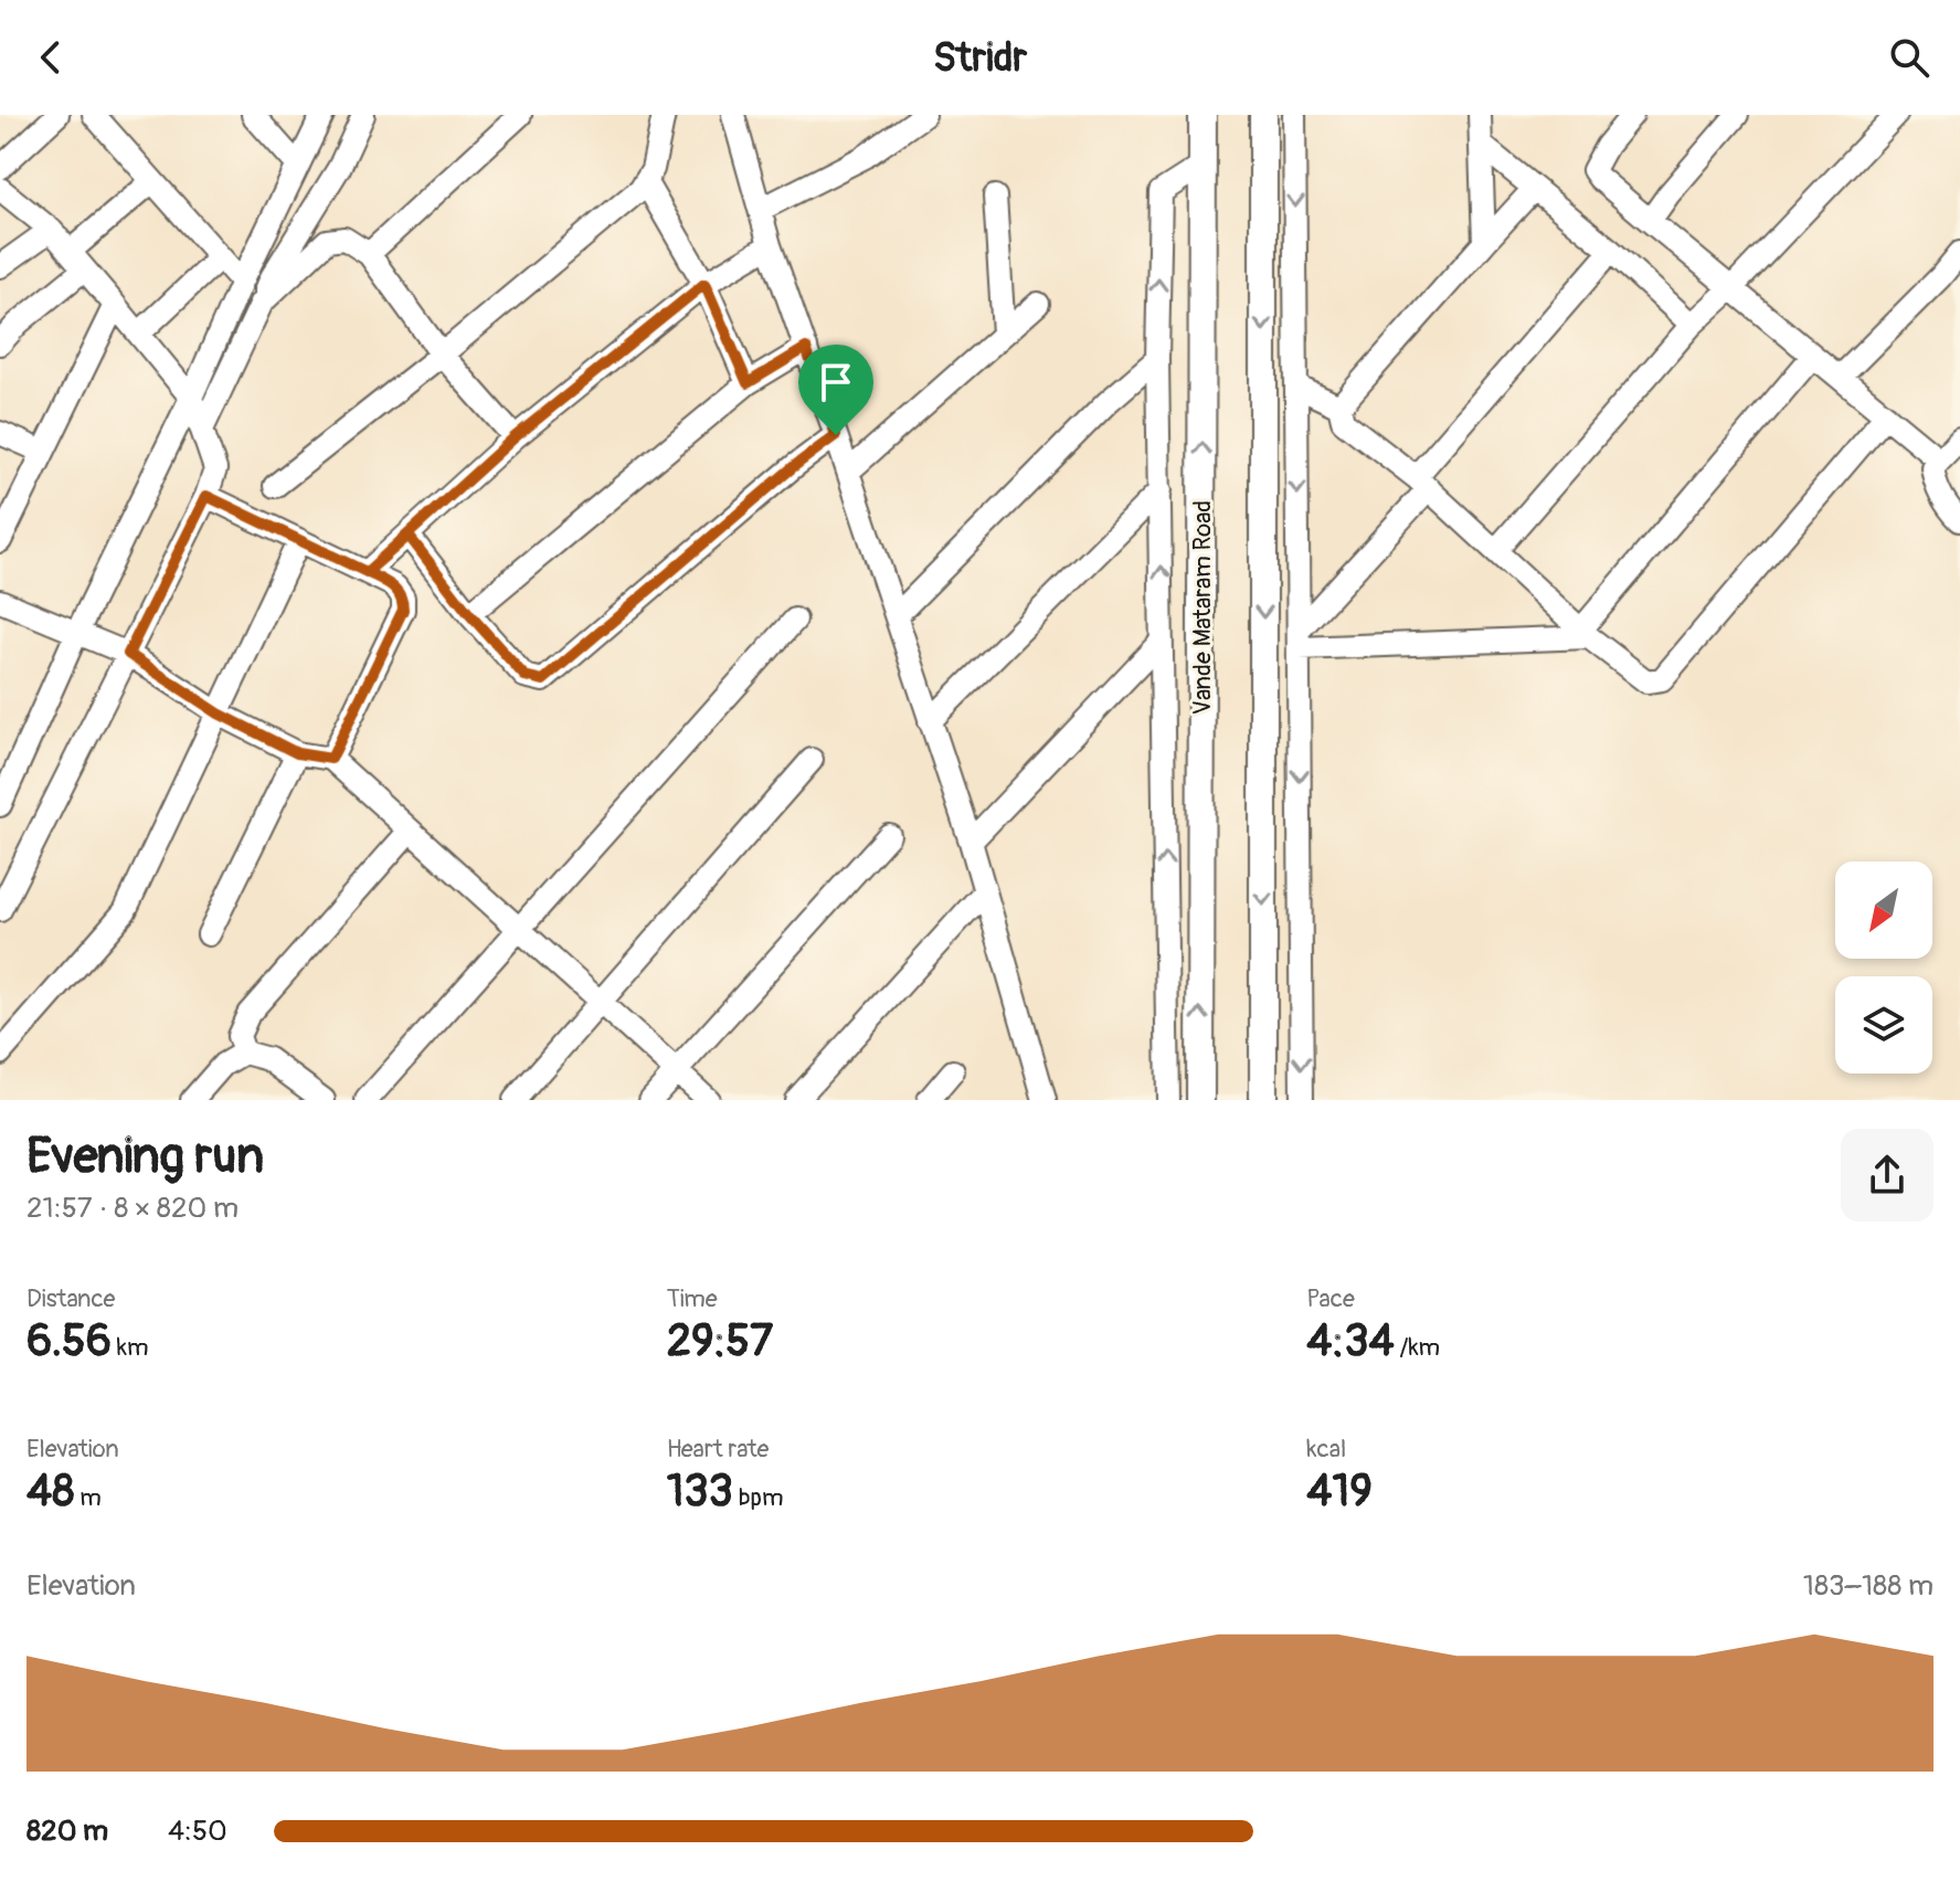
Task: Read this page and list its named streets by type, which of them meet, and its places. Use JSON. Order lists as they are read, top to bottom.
{
  "streets": {
    "main road": ["Vande Mataram Road"]
  },
  "north": "bottom left",
  "page": {
    "header": "Stridr",
    "heading": ["Evening run", "21:57 · 8 × 820 m"],
    "stats": [
      ["Distance", "6.56 km"],
      ["Time", "29:57"],
      ["Pace", "4:34 /km"],
      ["Elevation", "48 m"],
      ["Heart rate", "133 bpm"],
      ["kcal", "419"]
    ],
    "chart": ["Elevation", "183–188 m"],
    "list": [
      {
        "name": "820 m",
        "note": "4:50"
      }
    ]
  }
}
